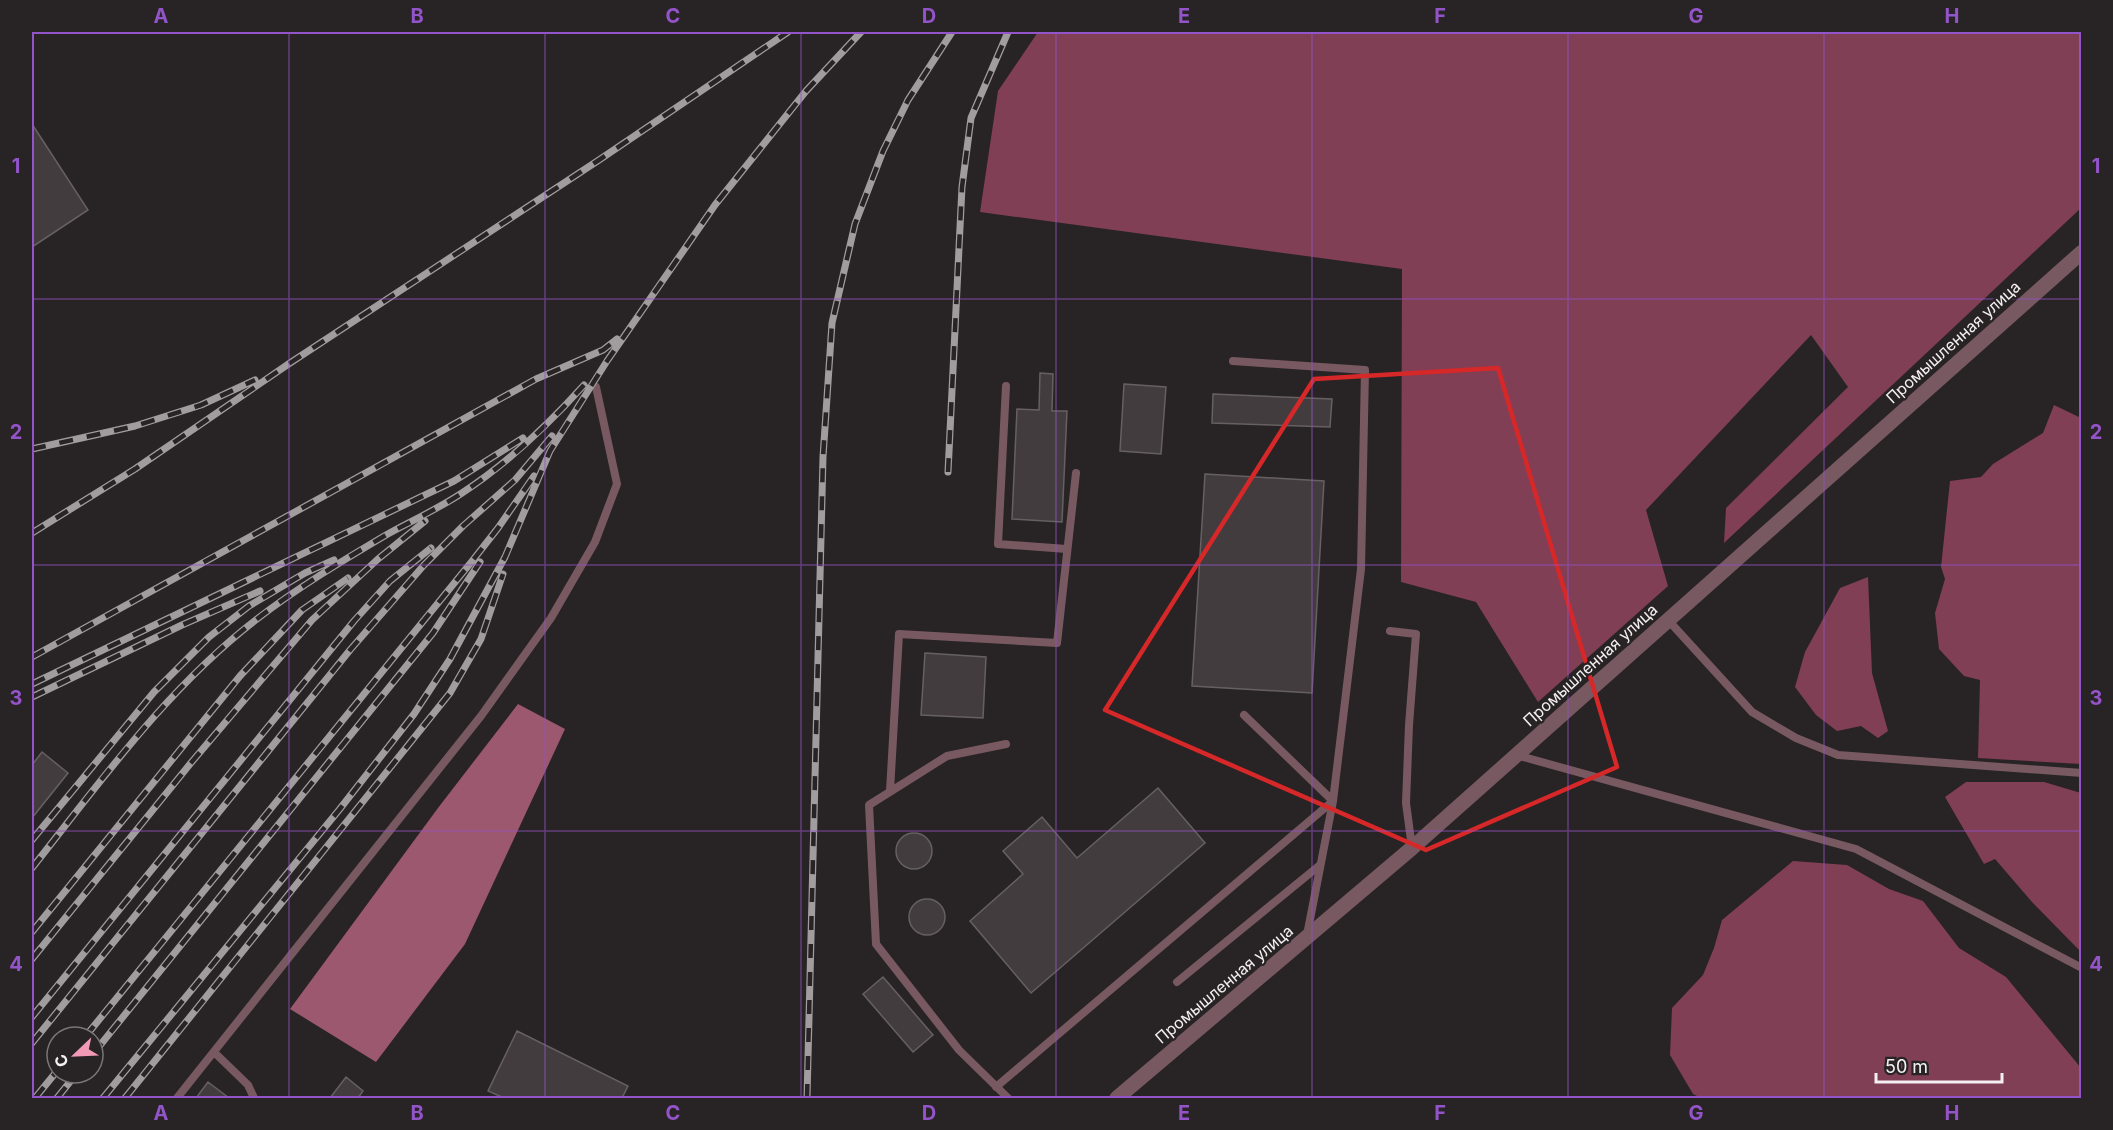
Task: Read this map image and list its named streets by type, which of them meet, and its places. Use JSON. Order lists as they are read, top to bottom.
{
  "streets": {
    "street": ["Промышленная улица"]
  },
  "scale_bar": "50 m",
  "north": "bottom left",
  "grid": {
    "columns": [
      "A",
      "B",
      "C",
      "D",
      "E",
      "F",
      "G",
      "H"
    ],
    "rows": [
      "1",
      "2",
      "3",
      "4"
    ]
  }
}
